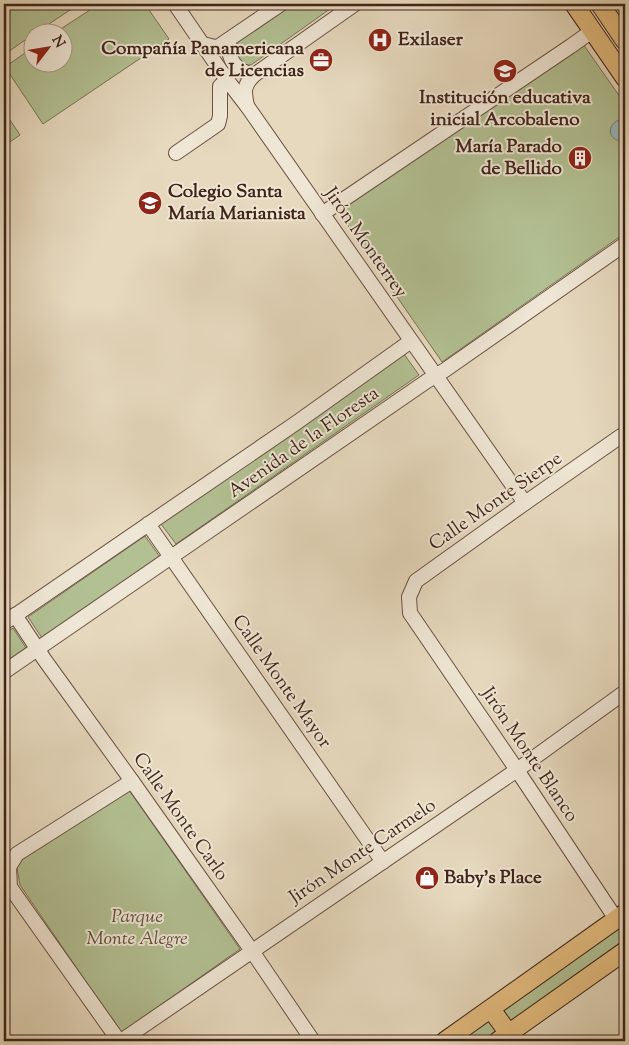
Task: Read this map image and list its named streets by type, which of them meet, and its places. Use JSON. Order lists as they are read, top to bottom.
{
  "streets": {
    "street": [
      "Jirón Monterrey",
      "Avenida de la Floresta",
      "Calle Monte Sierpe",
      "Calle Monte Mayor",
      "Jirón Monte Blanco",
      "Calle Monte Carlo",
      "Jirón Monte Carmelo"
    ]
  },
  "crossings": [
    ["Jirón Monterrey", "Avenida de la Floresta"],
    ["Jirón Monterrey", "Calle Monte Sierpe"],
    ["Avenida de la Floresta", "Calle Monte Mayor"],
    ["Avenida de la Floresta", "Calle Monte Carlo"],
    ["Calle Monte Sierpe", "Jirón Monte Blanco"],
    ["Calle Monte Mayor", "Jirón Monte Carmelo"],
    ["Jirón Monte Blanco", "Jirón Monte Carmelo"],
    ["Calle Monte Carlo", "Jirón Monte Carmelo"]
  ],
  "parks": ["Parque Monte Alegre"],
  "places": {
    "hospital": ["Exilaser"],
    "office": ["Compañía Panamericana de Licencias"],
    "school or university": ["Institución educativa inicial Arcobaleno", "Colegio Santa María Marianista"],
    "building": ["María Parado de Bellido"],
    "shop": ["Baby's Place"]
  },
  "north": "top right"
}
